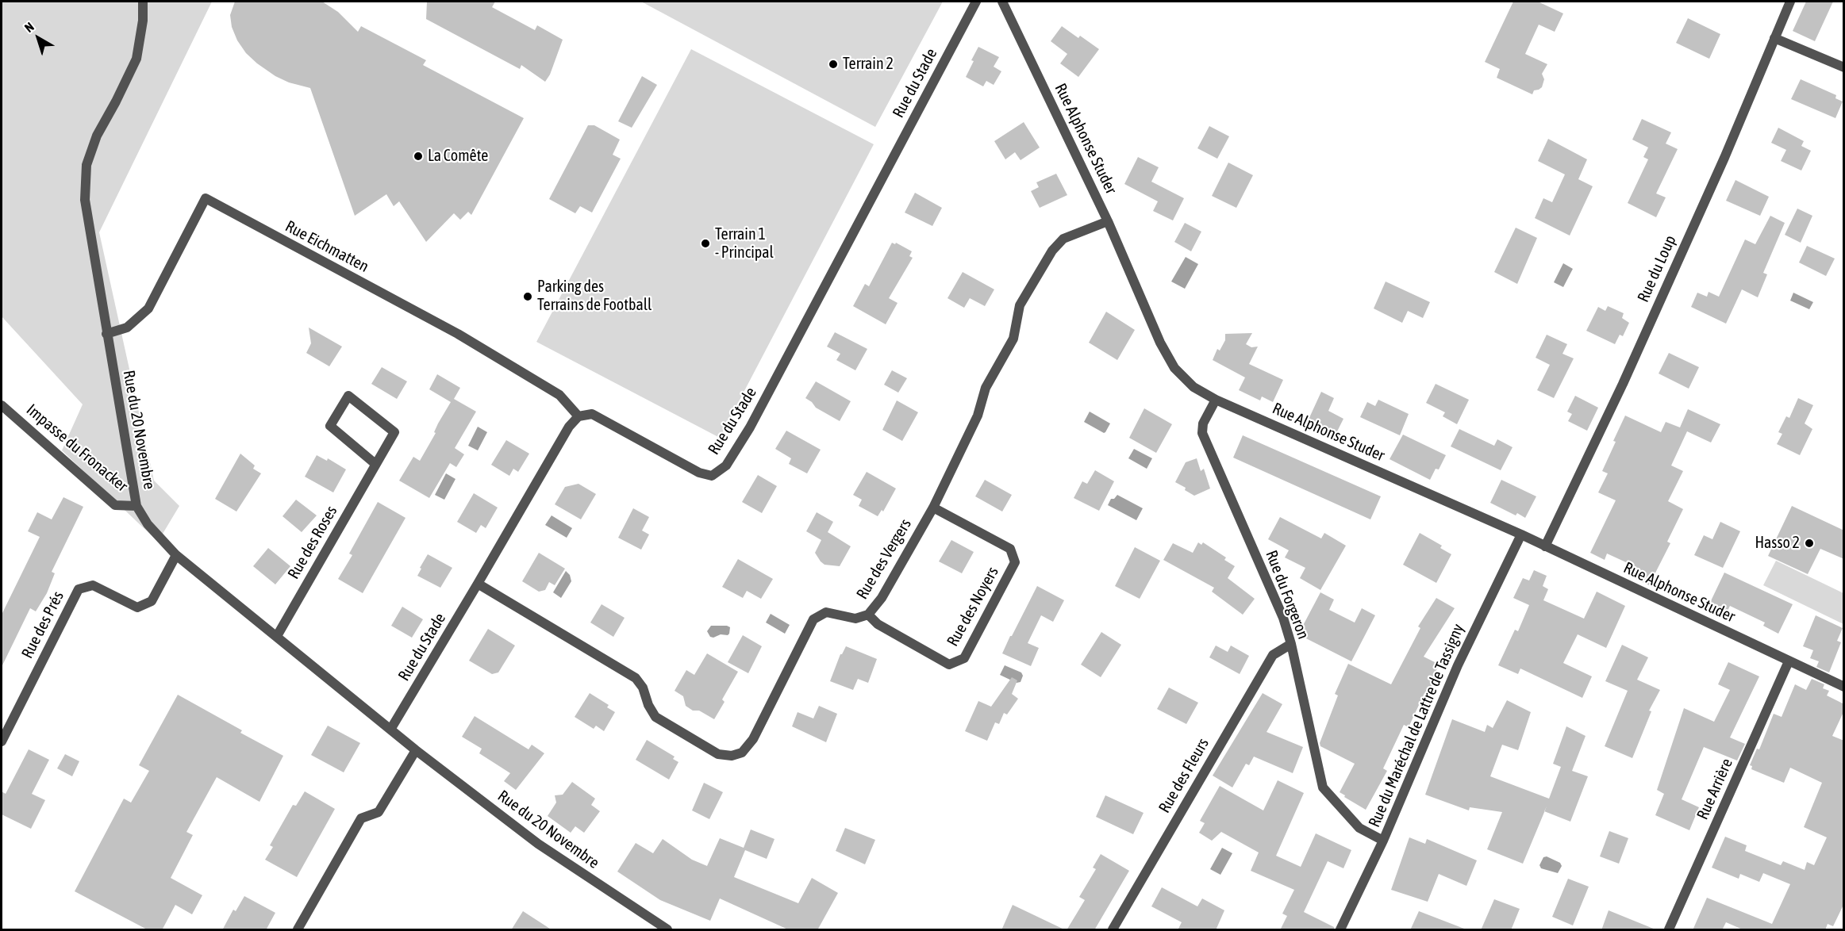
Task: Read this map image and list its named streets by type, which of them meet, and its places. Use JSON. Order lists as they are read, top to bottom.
{
  "streets": {
    "street": [
      "Rue du Stade",
      "Rue Alphonse Studer",
      "Rue Eichmatten",
      "Rue du Loup",
      "Rue du 20 Novembre",
      "Impasse du Fronacker",
      "Rue des Roses",
      "Rue des Vergers",
      "Rue du Forgeron",
      "Rue des Noyers",
      "Rue des Prés",
      "Rue du Maréchal de Lattre de Tassigny",
      "Rue des Fleurs",
      "Rue Arrière"
    ]
  },
  "crossings": [
    ["Rue du Stade", "Rue Eichmatten"],
    ["Rue du Stade", "Rue du 20 Novembre"],
    ["Rue du Stade", "Rue des Vergers"],
    ["Rue Alphonse Studer", "Rue du Loup"],
    ["Rue Alphonse Studer", "Rue des Vergers"],
    ["Rue Alphonse Studer", "Rue du Forgeron"],
    ["Rue Alphonse Studer", "Rue du Maréchal de Lattre de Tassigny"],
    ["Rue Alphonse Studer", "Rue Arrière"],
    ["Rue Eichmatten", "Rue du 20 Novembre"],
    ["Rue du 20 Novembre", "Impasse du Fronacker"],
    ["Rue du 20 Novembre", "Rue des Roses"],
    ["Rue du 20 Novembre", "Rue des Prés"],
    ["Rue des Vergers", "Rue des Noyers"],
    ["Rue du Forgeron", "Rue du Maréchal de Lattre de Tassigny"],
    ["Rue du Forgeron", "Rue des Fleurs"]
  ],
  "places": [
    "Terrain 2",
    "La Comête",
    "Terrain 1 - Principal",
    "Parking des Terrains de Football",
    "Hasso 2"
  ],
  "north": "top left"
}
